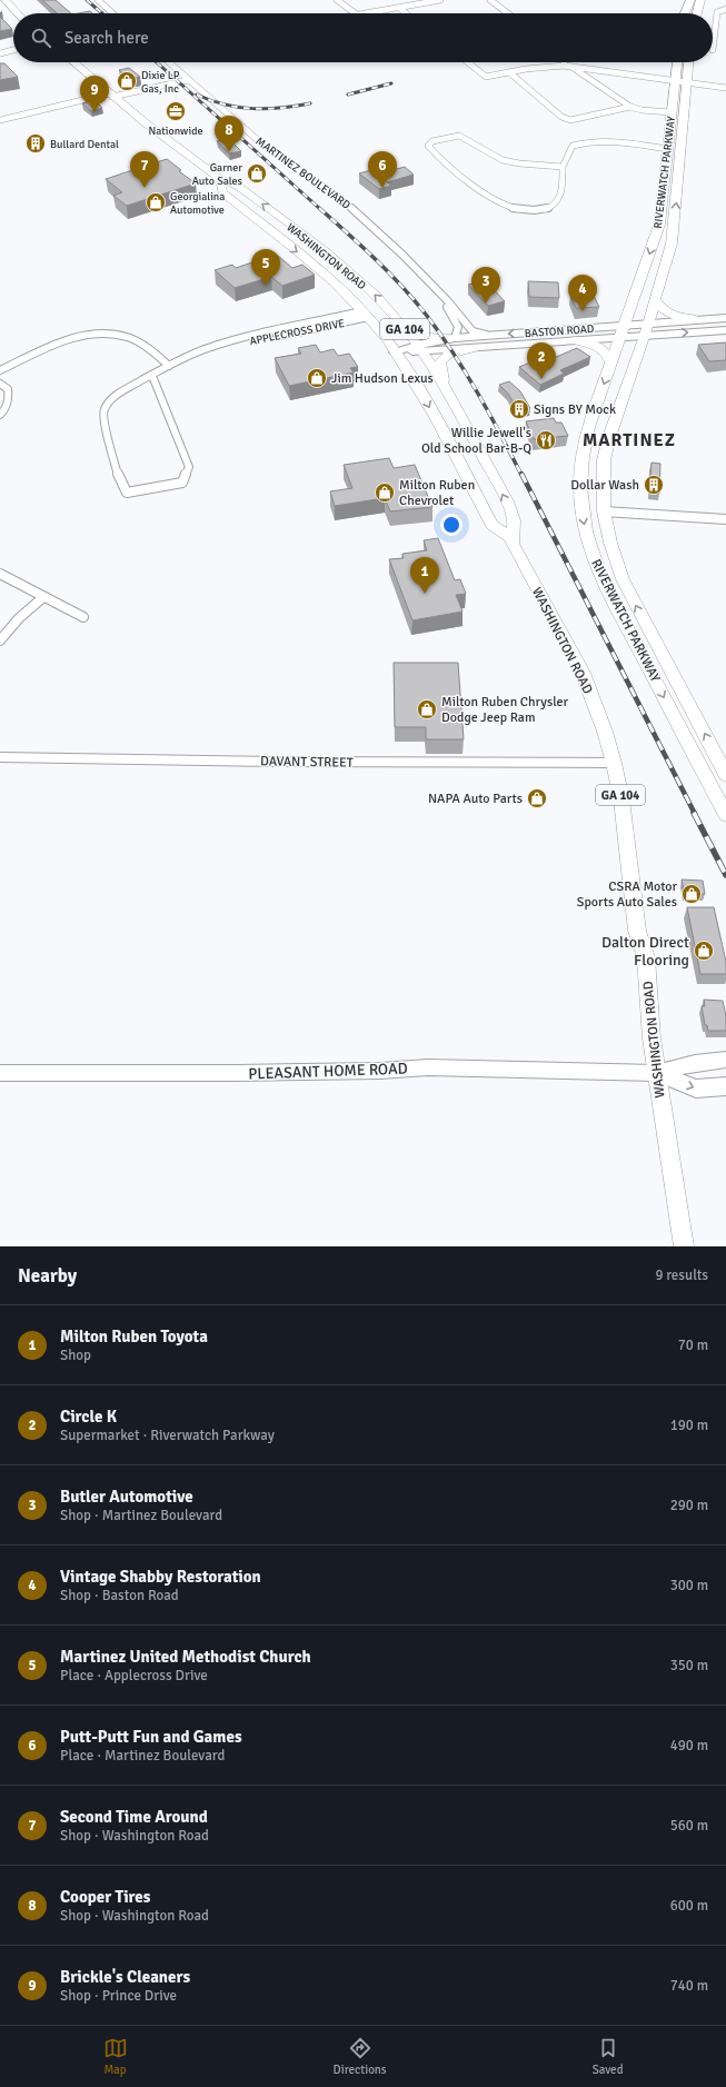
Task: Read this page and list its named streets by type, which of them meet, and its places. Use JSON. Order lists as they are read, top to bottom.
{
  "streets": {
    "main road": [
      "RIVERWATCH PARKWAY",
      "WASHINGTON ROAD",
      "GA 104",
      "BASTON ROAD",
      "PLEASANT HOME ROAD"
    ],
    "street": ["MARTINEZ BOULEVARD", "APPLECROSS DRIVE", "DAVANT STREET"]
  },
  "crossings": [
    ["MARTINEZ BOULEVARD", "BASTON ROAD"],
    ["RIVERWATCH PARKWAY", "BASTON ROAD"],
    ["WASHINGTON ROAD", "BASTON ROAD"],
    ["WASHINGTON ROAD", "APPLECROSS DRIVE"],
    ["WASHINGTON ROAD", "DAVANT STREET"],
    ["WASHINGTON ROAD", "PLEASANT HOME ROAD"]
  ],
  "districts": ["MARTINEZ"],
  "places": {
    "shop": [
      "Dixie LP Gas, Inc",
      "Garner Auto Sales",
      "Georgialina Automotive",
      "Jim Hudson Lexus",
      "Milton Ruben Chevrolet",
      "Milton Ruben Chrysler Dodge Jeep Ram",
      "NAPA Auto Parts",
      "CSRA Motor Sports Auto Sales",
      "Dalton Direct Flooring"
    ],
    "office": ["Nationwide"],
    "building": ["Bullard Dental", "Signs BY Mock", "Dollar Wash"],
    "restaurant": ["Willie Jewell's Old School Bar-B-Q"]
  },
  "page": {
    "search": "Search here",
    "pins": [
      "9",
      "8",
      "6",
      "7",
      "5",
      "3",
      "4",
      "2",
      "1"
    ],
    "heading": ["Nearby", "9 results"],
    "list": [
      {
        "mark": "1",
        "name": "Milton Ruben Toyota",
        "note": "Shop",
        "value": "70 m"
      },
      {
        "mark": "2",
        "name": "Circle K",
        "note": "Supermarket · Riverwatch Parkway",
        "value": "190 m"
      },
      {
        "mark": "3",
        "name": "Butler Automotive",
        "note": "Shop · Martinez Boulevard",
        "value": "290 m"
      },
      {
        "mark": "4",
        "name": "Vintage Shabby Restoration",
        "note": "Shop · Baston Road",
        "value": "300 m"
      },
      {
        "mark": "5",
        "name": "Martinez United Methodist Church",
        "note": "Place · Applecross Drive",
        "value": "350 m"
      },
      {
        "mark": "6",
        "name": "Putt-Putt Fun and Games",
        "note": "Place · Martinez Boulevard",
        "value": "490 m"
      },
      {
        "mark": "7",
        "name": "Second Time Around",
        "note": "Shop · Washington Road",
        "value": "560 m"
      },
      {
        "mark": "8",
        "name": "Cooper Tires",
        "note": "Shop · Washington Road",
        "value": "600 m"
      },
      {
        "mark": "9",
        "name": "Brickle's Cleaners",
        "note": "Shop · Prince Drive",
        "value": "740 m"
      }
    ],
    "nav": ["Map", "Directions", "Saved"]
  }
}
